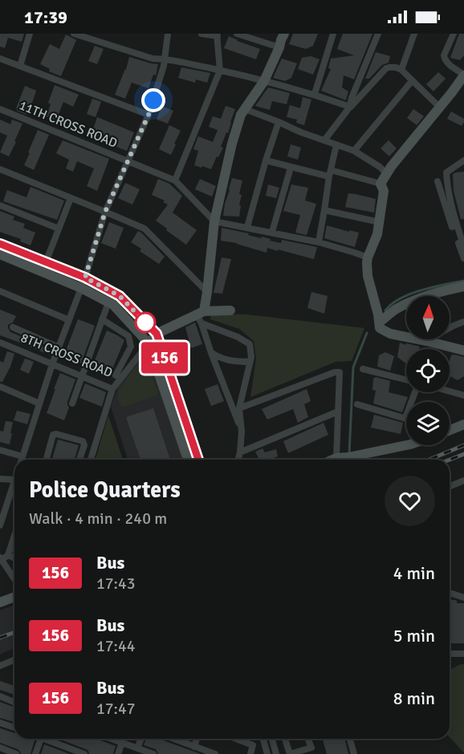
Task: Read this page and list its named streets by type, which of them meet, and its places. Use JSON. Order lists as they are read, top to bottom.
{
  "streets": {
    "street": ["11TH CROSS ROAD", "8TH CROSS ROAD"]
  },
  "lines": ["bus line 156"],
  "north": "top",
  "page": {
    "status": "17:39",
    "on_map": "156",
    "heading": ["Police Quarters", "Walk · 4 min · 240 m"],
    "list": [
      {
        "mark": "156",
        "name": "Bus",
        "note": "17:43",
        "value": "4 min"
      },
      {
        "mark": "156",
        "name": "Bus",
        "note": "17:44",
        "value": "5 min"
      },
      {
        "mark": "156",
        "name": "Bus",
        "note": "17:47",
        "value": "8 min"
      }
    ]
  }
}
